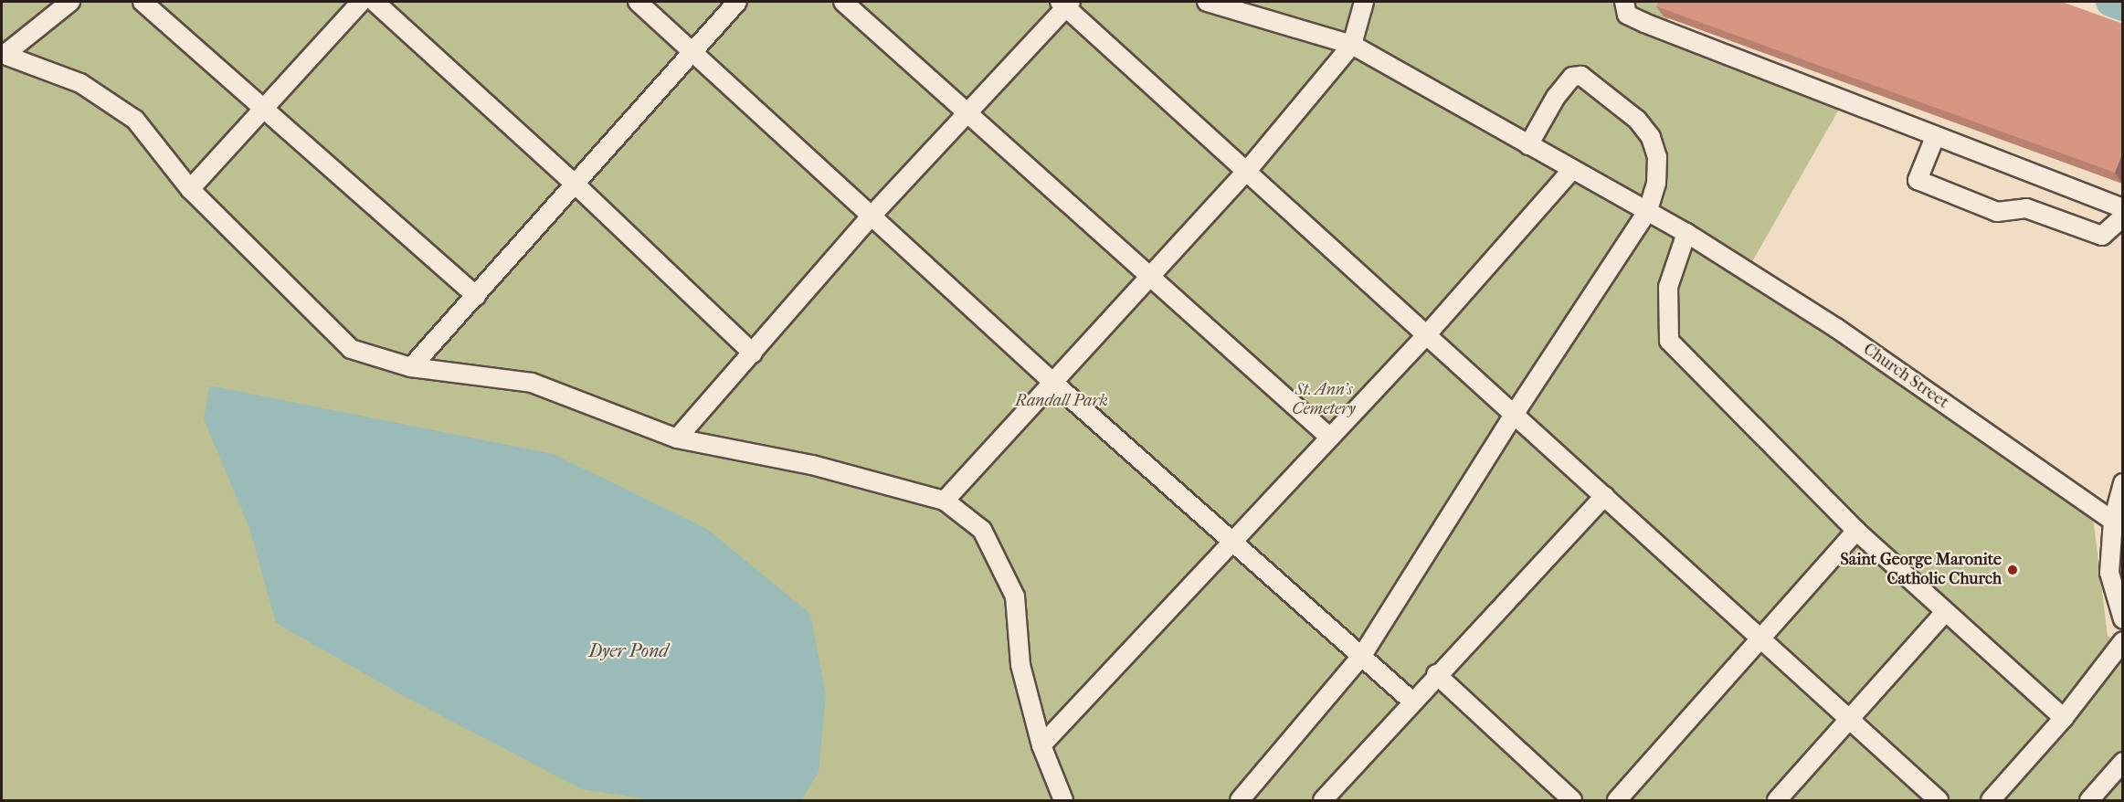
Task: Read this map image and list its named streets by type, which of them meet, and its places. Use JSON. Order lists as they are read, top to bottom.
{
  "streets": {
    "street": ["Church Street"]
  },
  "water": ["Dyer Pond"],
  "parks": ["St. Ann's Cemetery", "Randall Park"],
  "places": ["Saint George Maronite Catholic Church"]
}
